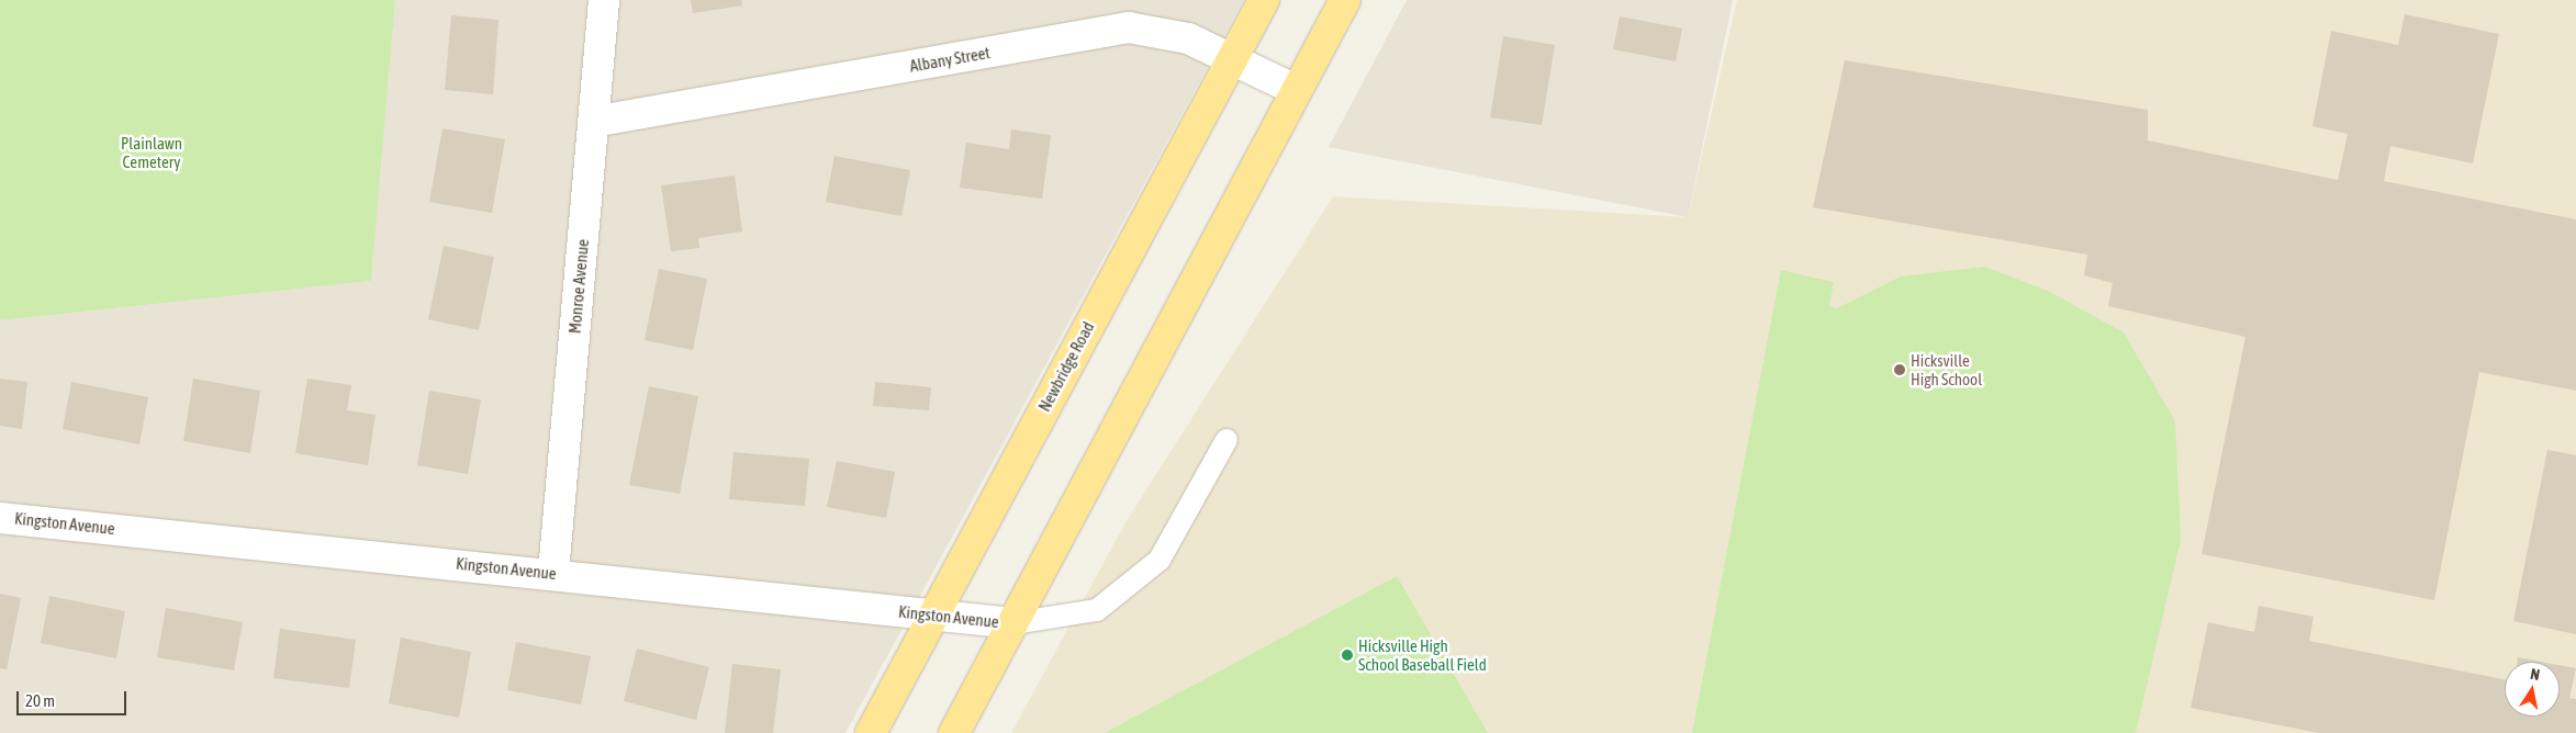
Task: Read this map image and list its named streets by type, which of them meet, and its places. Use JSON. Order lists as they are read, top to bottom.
{
  "streets": {
    "main road": ["Newbridge Road"],
    "street": ["Albany Street", "Monroe Avenue", "Kingston Avenue"]
  },
  "crossings": [
    ["Albany Street", "Monroe Avenue"],
    ["Albany Street", "Newbridge Road"],
    ["Monroe Avenue", "Kingston Avenue"],
    ["Newbridge Road", "Kingston Avenue"]
  ],
  "parks": ["Plainlawn Cemetery"],
  "places": ["Hicksville High School", "Hicksville High School Baseball Field"],
  "scale_bar": "20 m",
  "north": "top"
}
